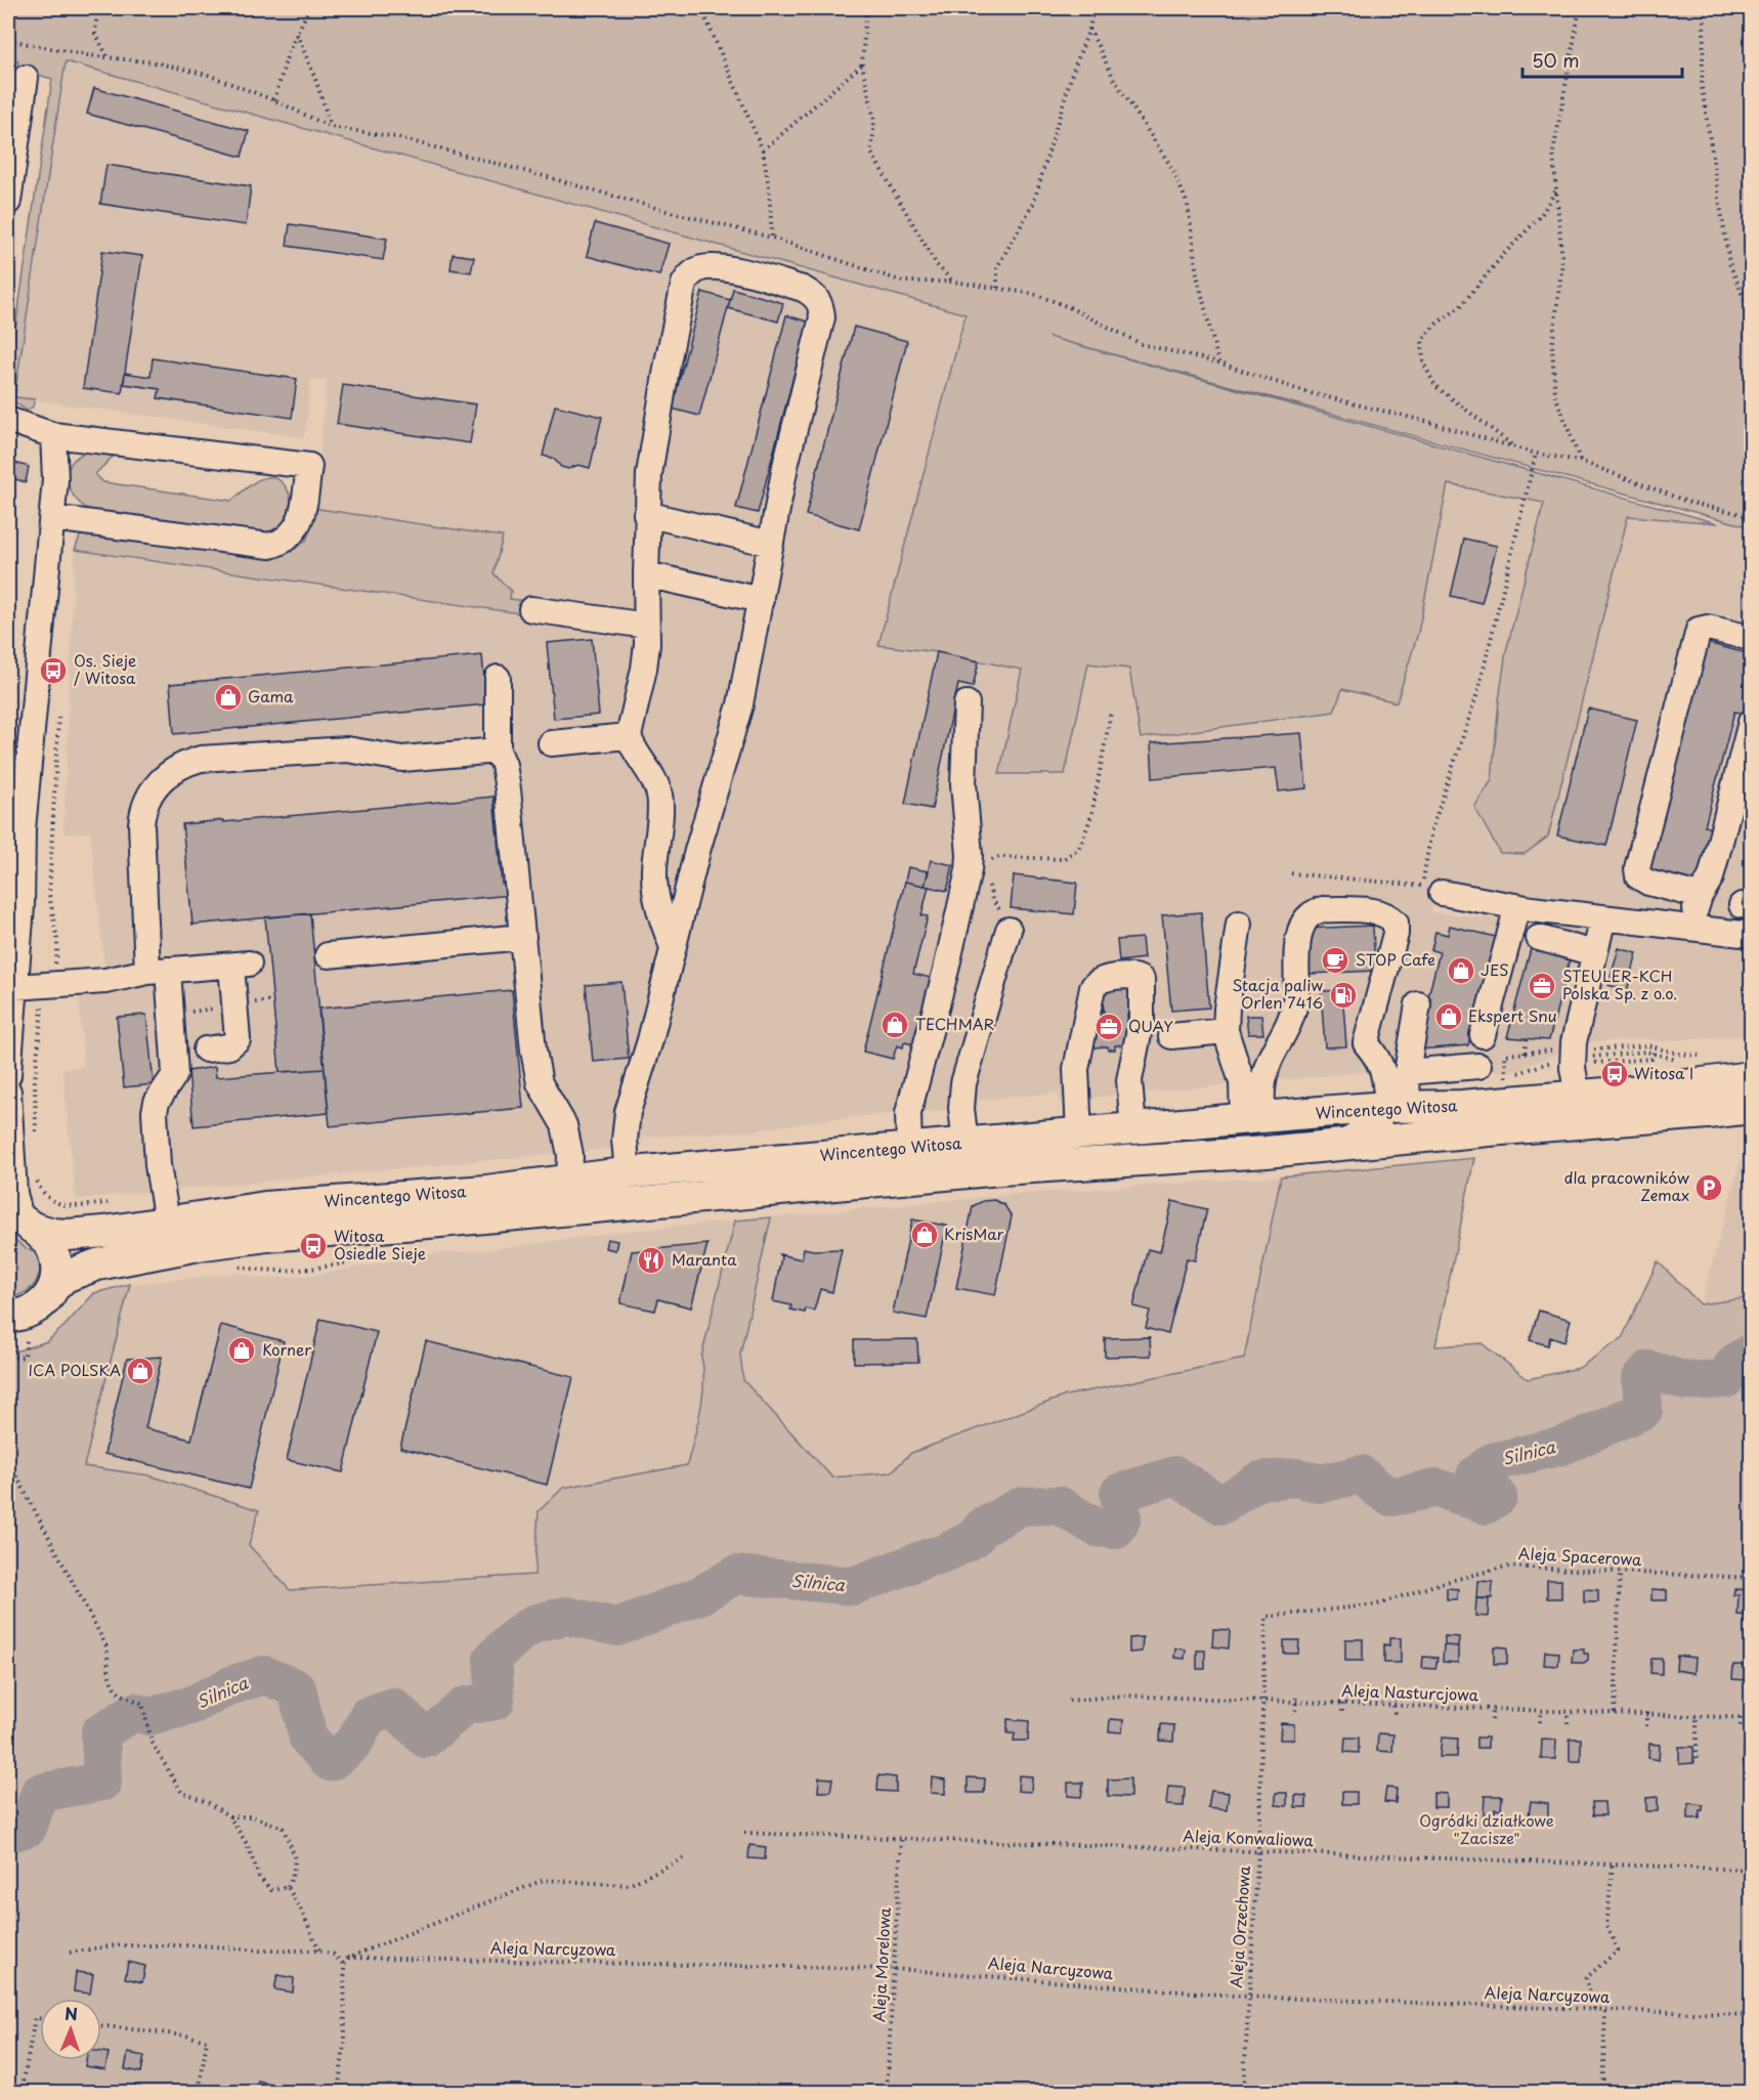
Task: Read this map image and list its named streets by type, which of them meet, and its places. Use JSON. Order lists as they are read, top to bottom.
{
  "streets": {
    "main road": ["Wincentego Witosa"],
    "path": [
      "Aleja Spacerowa",
      "Aleja Nasturcjowa",
      "Aleja Konwaliowa",
      "Aleja Orzechowa",
      "Aleja Narcyzowa",
      "Aleja Morelowa"
    ]
  },
  "crossings": [
    ["Aleja Spacerowa", "Aleja Orzechowa"],
    ["Aleja Nasturcjowa", "Aleja Orzechowa"],
    ["Aleja Konwaliowa", "Aleja Orzechowa"],
    ["Aleja Konwaliowa", "Aleja Morelowa"],
    ["Aleja Orzechowa", "Aleja Narcyzowa"],
    ["Aleja Narcyzowa", "Aleja Morelowa"]
  ],
  "water": ["Silnica"],
  "parks": ["Ogródki działkowe \"Zacisze\""],
  "places": {
    "bus stop": ["Os. Sieje / Witosa", "Witosa I", "Witosa Osiedle Sieje"],
    "shop": [
      "Gama",
      "JES",
      "Ekspert Snu",
      "TECHMAR",
      "KrisMar",
      "Korner",
      "ICA POLSKA"
    ],
    "cafe": ["STOP Cafe"],
    "office": ["STEULER-KCH Polska Sp. z o.o.", "QUAY"],
    "fuel station": ["Stacja paliw Orlen 7416"],
    "parking": ["dla pracowników Zemax"],
    "restaurant": ["Maranta"]
  },
  "scale_bar": "50 m",
  "north": "top"
}
